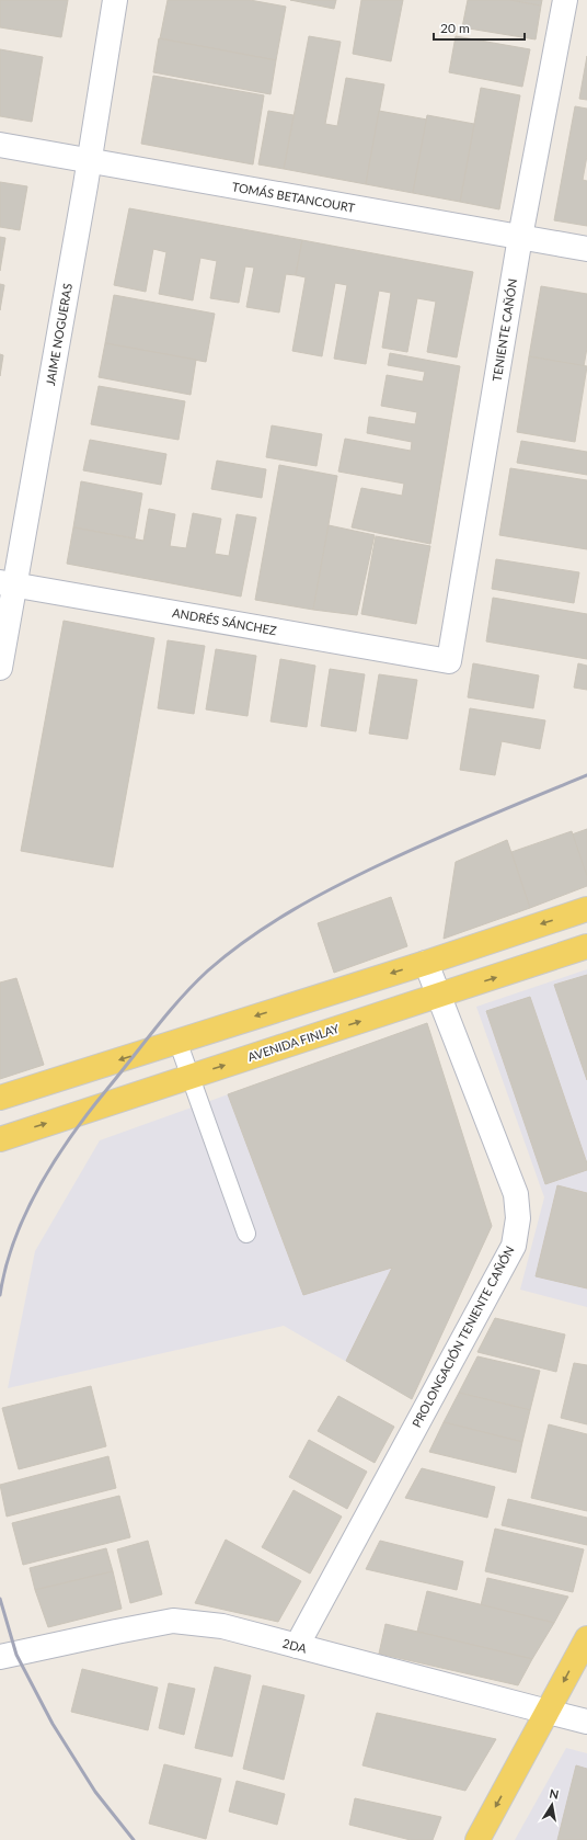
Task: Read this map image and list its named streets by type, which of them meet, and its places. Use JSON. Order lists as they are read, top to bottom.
{
  "streets": {
    "main road": ["AVENIDA FINLAY"],
    "street": [
      "TOMÁS BETANCOURT",
      "TENIENTE CAÑÓN",
      "JAIME NOGUERAS",
      "ANDRÉS SÁNCHEZ",
      "PROLONGACIÓN TENIENTE CAÑÓN",
      "2DA"
    ]
  },
  "crossings": [
    ["TOMÁS BETANCOURT", "TENIENTE CAÑÓN"],
    ["TOMÁS BETANCOURT", "JAIME NOGUERAS"],
    ["TENIENTE CAÑÓN", "ANDRÉS SÁNCHEZ"],
    ["JAIME NOGUERAS", "ANDRÉS SÁNCHEZ"],
    ["AVENIDA FINLAY", "PROLONGACIÓN TENIENTE CAÑÓN"],
    ["PROLONGACIÓN TENIENTE CAÑÓN", "2DA"]
  ],
  "scale_bar": "20 m",
  "north": "top"
}
